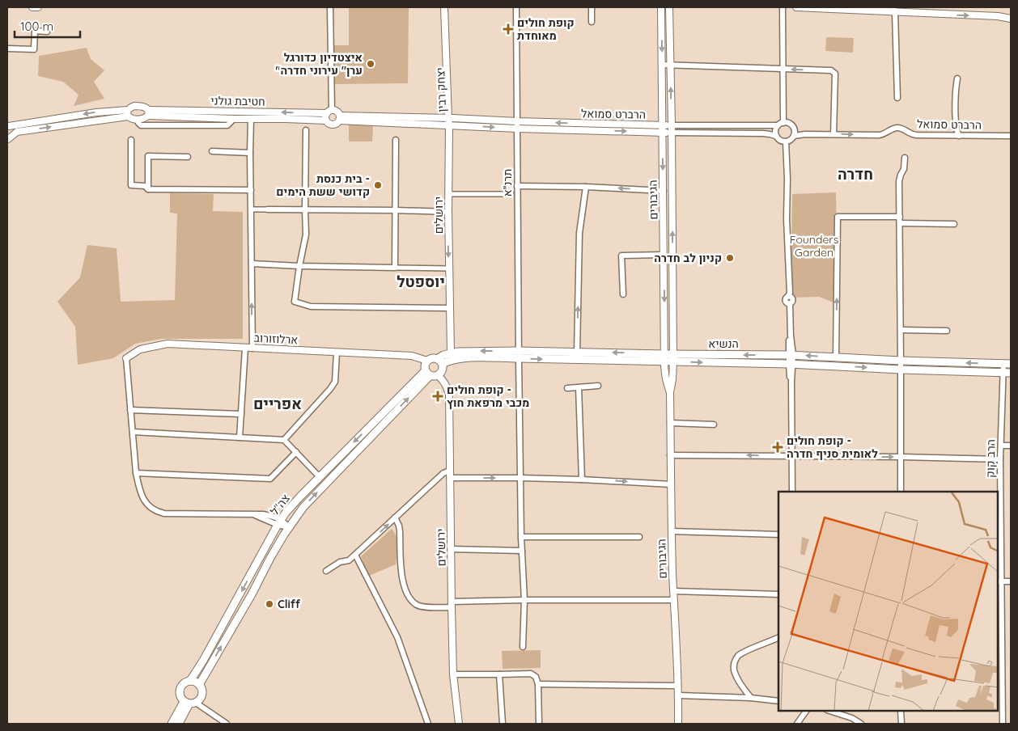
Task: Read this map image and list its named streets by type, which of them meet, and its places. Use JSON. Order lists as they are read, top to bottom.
{
  "streets": {
    "main road": ["הנשיא", "צה\"ל"],
    "street": [
      "יצחק רבין",
      "חטיבת גולני",
      "הרברט סמואל",
      "תרנ״א",
      "הגיבורים",
      "ירושלים",
      "ארלוזורוב",
      "הרב קוק"
    ]
  },
  "crossings": [
    ["יצחק רבין", "הרברט סמואל"],
    ["יצחק רבין", "ירושלים"],
    ["הרברט סמואל", "תרנ״א"],
    ["הרברט סמואל", "הגיבורים"],
    ["הרברט סמואל", "ירושלים"],
    ["תרנ״א", "הנשיא"],
    ["הגיבורים", "הנשיא"],
    ["ירושלים", "ארלוזורוב"],
    ["ירושלים", "הנשיא"],
    ["ירושלים", "צה\"ל"],
    ["ארלוזורוב", "הנשיא"],
    ["ארלוזורוב", "צה\"ל"],
    ["הנשיא", "הרב קוק"],
    ["הנשיא", "צה\"ל"]
  ],
  "districts": ["חדרה", "יוספטל", "אפריים"],
  "parks": ["Founders Garden"],
  "places": {
    "health": ["קופת חולים מאוחדת", "קופת חולים - מכבי מרפאת חוץ", "קופת חולים - לאומית סניף חדרה"],
    "other": [
      "איצטדיון כדורגל \"ערן\" עירוני חדרה",
      "בית כנסת - קדושי ששת הימים",
      "קניון לב חדרה",
      "Cliff"
    ]
  },
  "scale_bar": "100 m"
}
